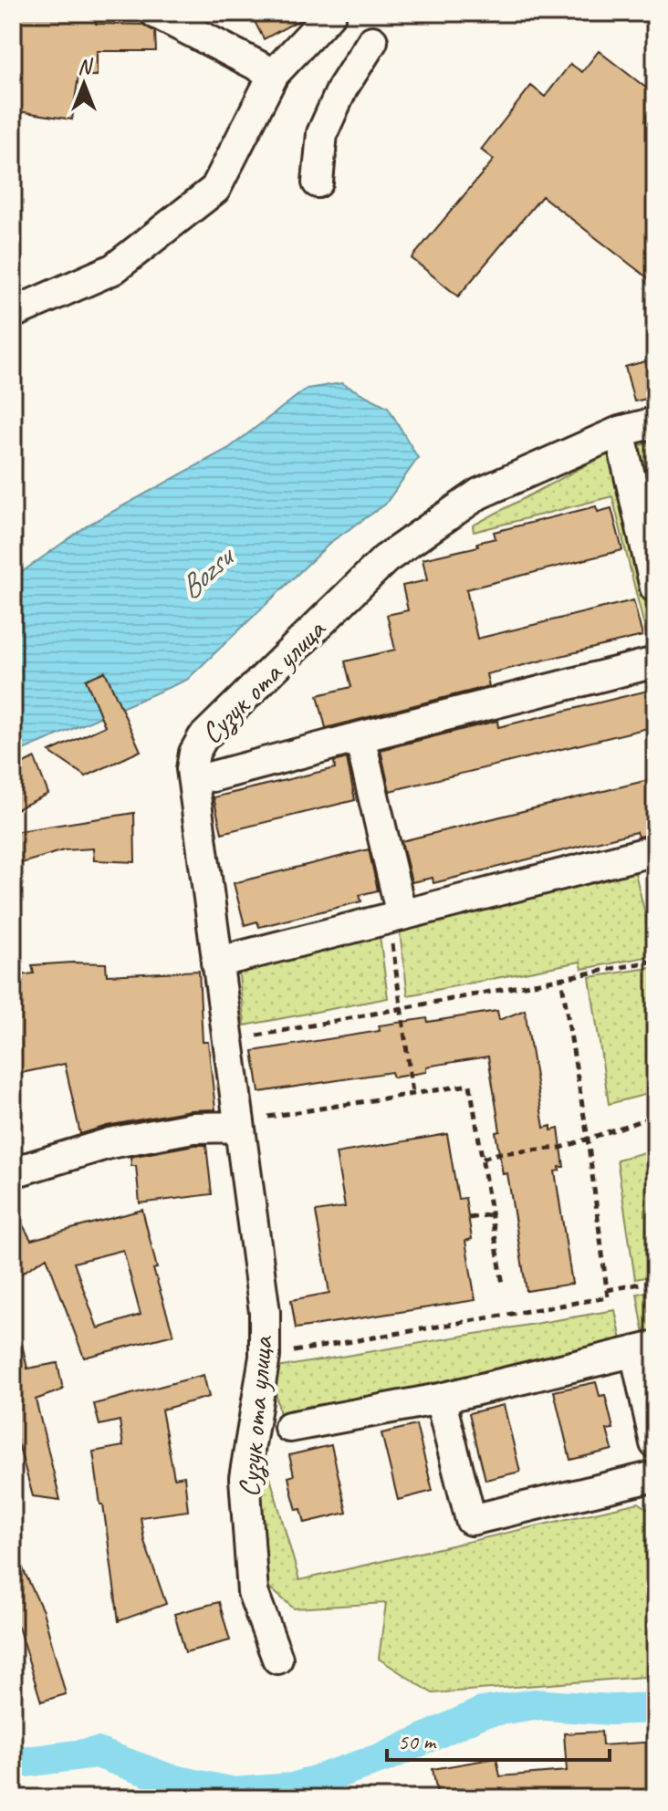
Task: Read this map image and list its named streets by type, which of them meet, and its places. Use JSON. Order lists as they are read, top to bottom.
{
  "streets": {
    "street": ["Сузук ота улица"]
  },
  "water": ["Bozsu"],
  "scale_bar": "50 m",
  "north": "top"
}
